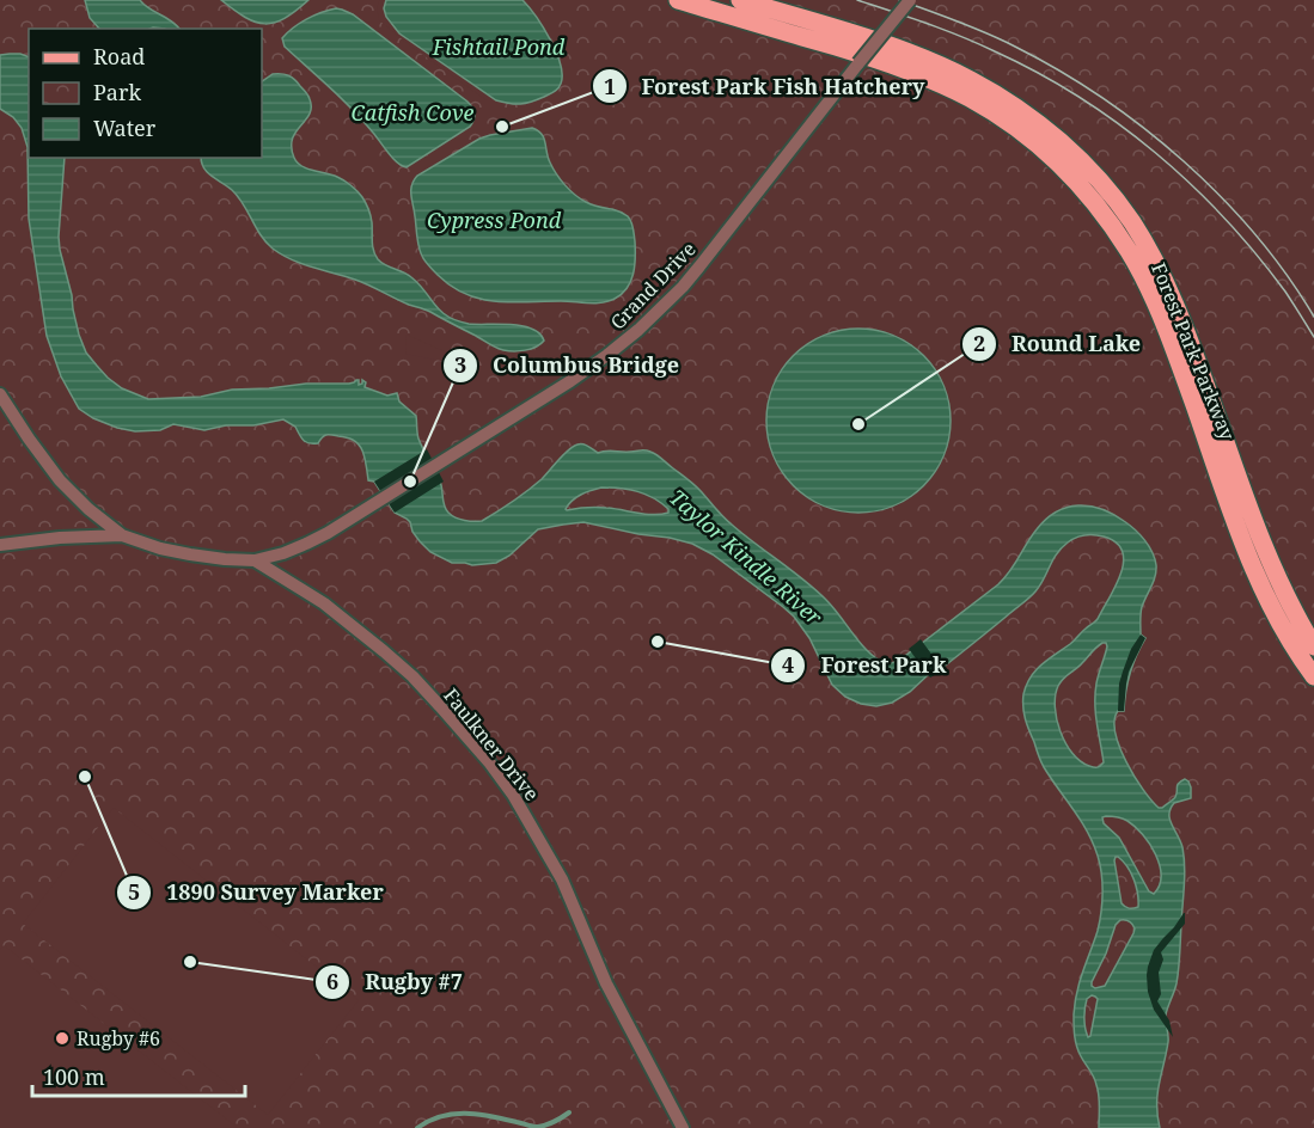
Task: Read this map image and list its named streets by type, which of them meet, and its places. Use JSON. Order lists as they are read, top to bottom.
{
  "streets": {
    "main road": ["Forest Park Parkway"],
    "street": ["Grand Drive", "Faulkner Drive"]
  },
  "crossings": [
    ["Grand Drive", "Faulkner Drive"]
  ],
  "water": [
    "Fishtail Pond",
    "Catfish Cove",
    "Cypress Pond",
    "Taylor Kindle River"
  ],
  "places": [
    "Forest Park Fish Hatchery",
    "Round Lake",
    "Columbus Bridge",
    "Forest Park",
    "1890 Survey Marker",
    "Rugby #7",
    "Rugby #6"
  ],
  "legend": ["Road", "Park", "Water"],
  "scale_bar": "100 m"
}
